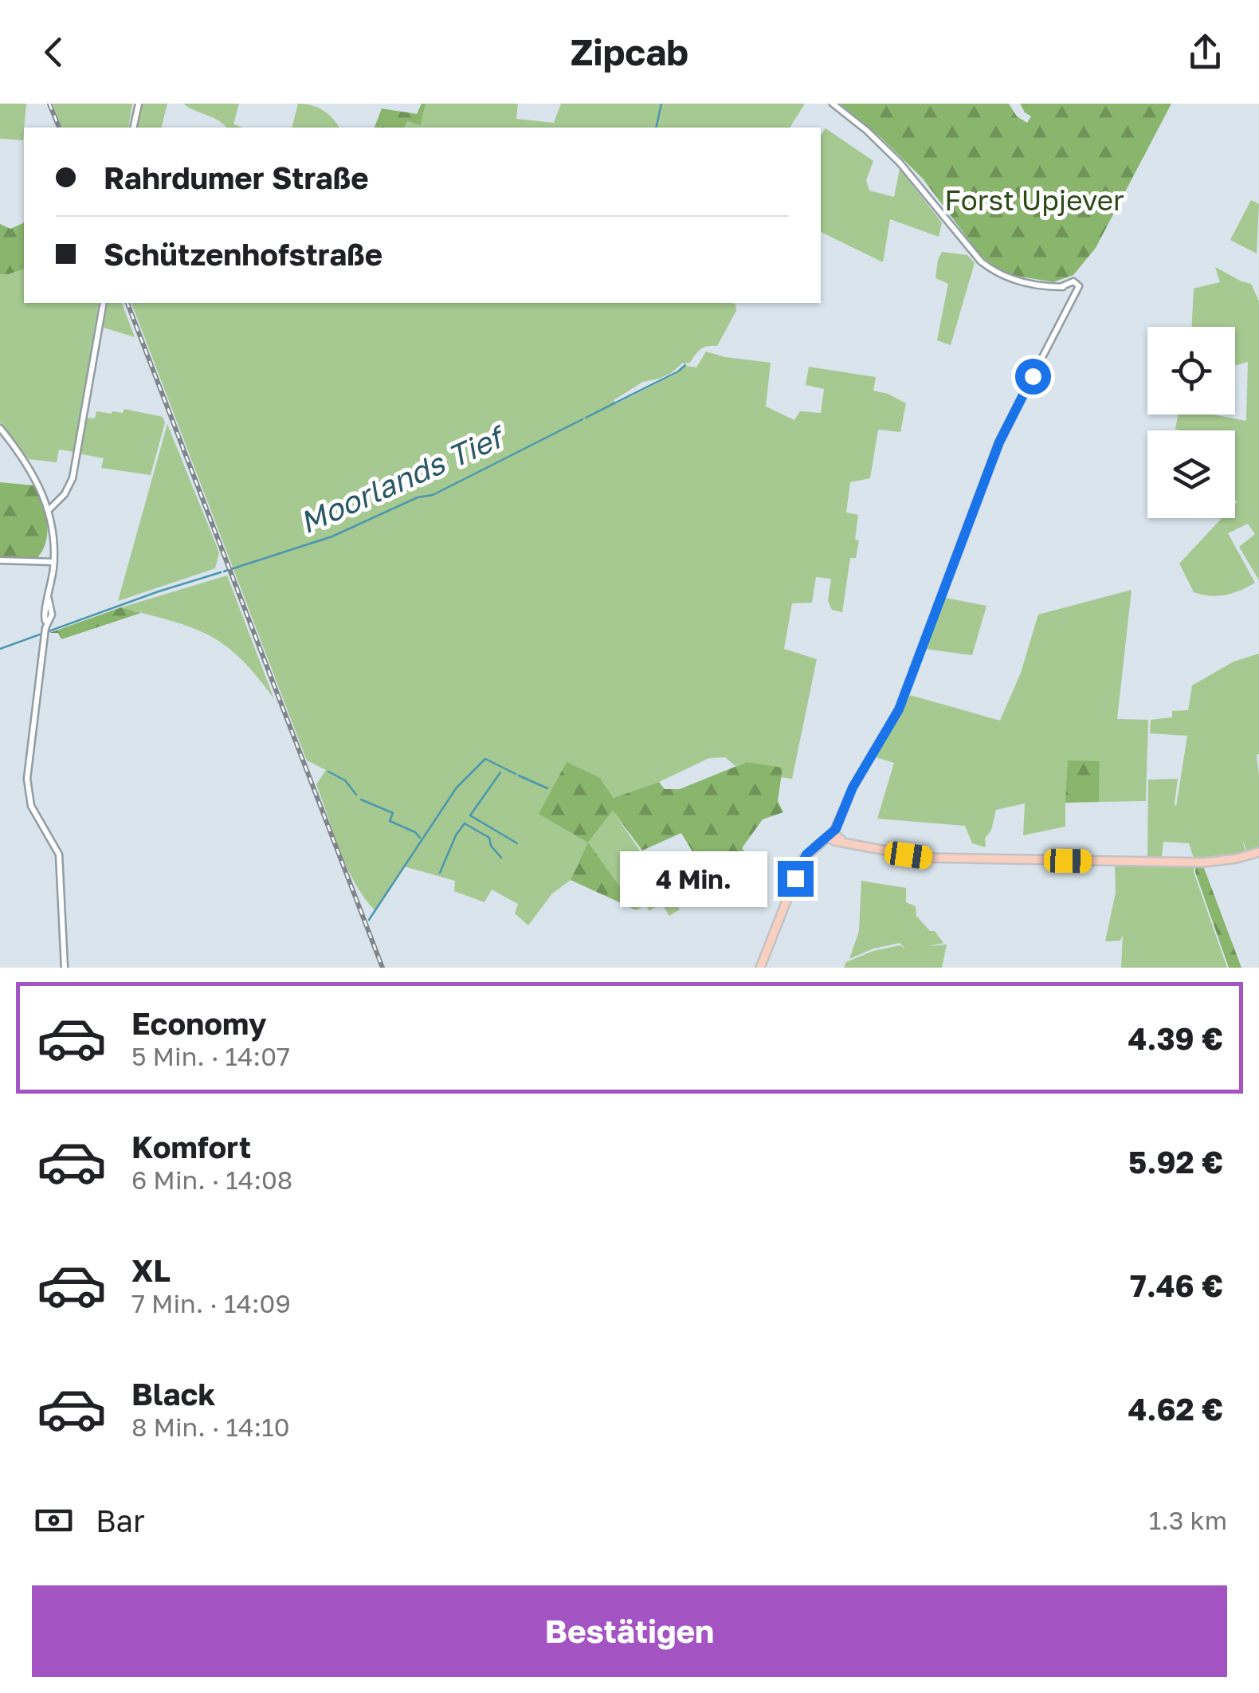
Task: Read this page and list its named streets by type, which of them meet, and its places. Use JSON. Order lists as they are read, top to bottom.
{
  "water": ["Moorlands Tief"],
  "parks": ["Forst Upjever"],
  "page": {
    "header": "Zipcab",
    "banner": ["Rahrdumer Straße", "Schützenhofstraße"],
    "bubble": "4 Min.",
    "list": [
      {
        "name": "Economy",
        "note": "5 Min. · 14:07",
        "value": "4.39 €"
      },
      {
        "name": "Komfort",
        "note": "6 Min. · 14:08",
        "value": "5.92 €"
      },
      {
        "name": "XL",
        "note": "7 Min. · 14:09",
        "value": "7.46 €"
      },
      {
        "name": "Black",
        "note": "8 Min. · 14:10",
        "value": "4.62 €"
      }
    ],
    "pay": ["Bar", "1.3 km"],
    "buttons": "Bestätigen"
  }
}
